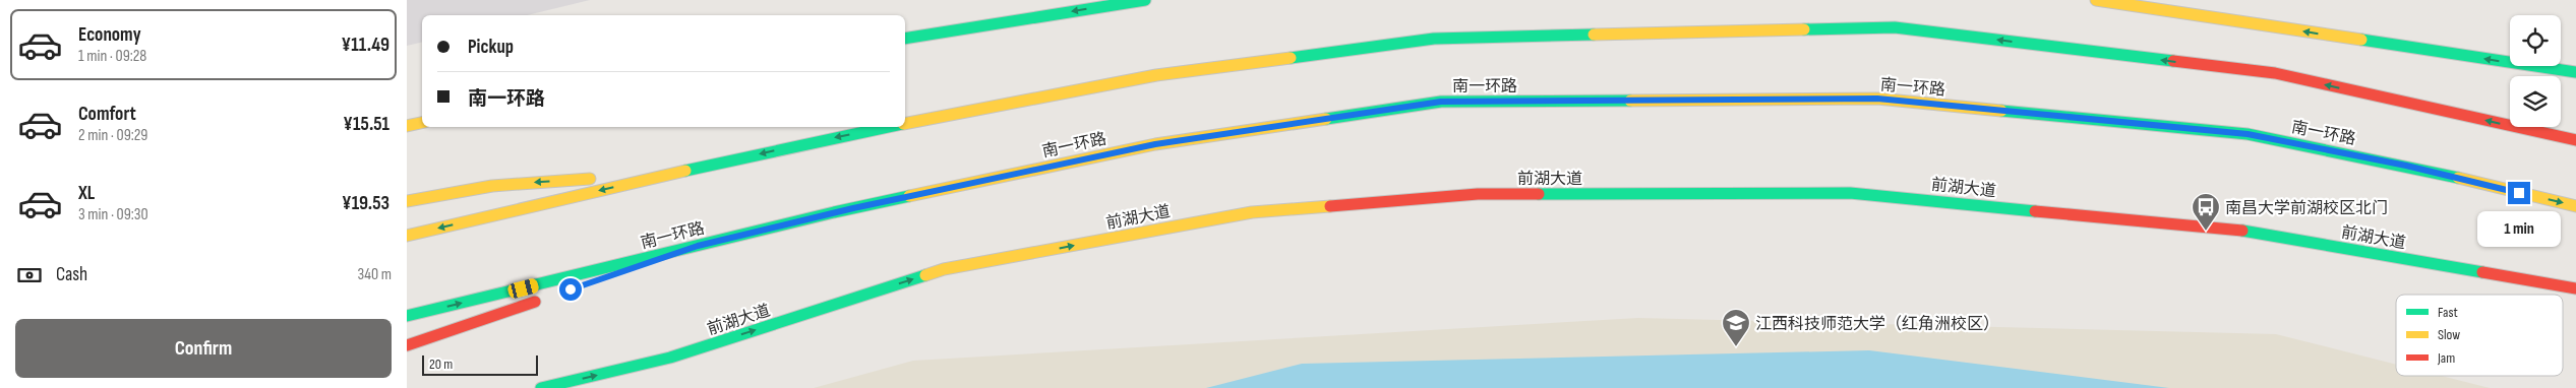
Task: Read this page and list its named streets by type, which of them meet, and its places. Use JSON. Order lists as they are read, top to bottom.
{
  "streets": {
    "main road": ["南一环路", "前湖大道"]
  },
  "one_way": ["前湖大道"],
  "places": {
    "bus stop": ["南昌大学前湖校区北门"],
    "school or university": ["江西科技师范大学（红角洲校区）"]
  },
  "legend": ["Fast", "Slow", "Jam"],
  "scale_bar": "20 m",
  "page": {
    "list": [
      {
        "name": "Economy",
        "note": "1 min · 09:28",
        "value": "¥11.49"
      },
      {
        "name": "Comfort",
        "note": "2 min · 09:29",
        "value": "¥15.51"
      },
      {
        "name": "XL",
        "note": "3 min · 09:30",
        "value": "¥19.53"
      }
    ],
    "banner": ["Pickup", "南一环路"],
    "bubble": "1 min",
    "pay": ["Cash", "340 m"],
    "buttons": "Confirm",
    "scale": "20 m"
  }
}
